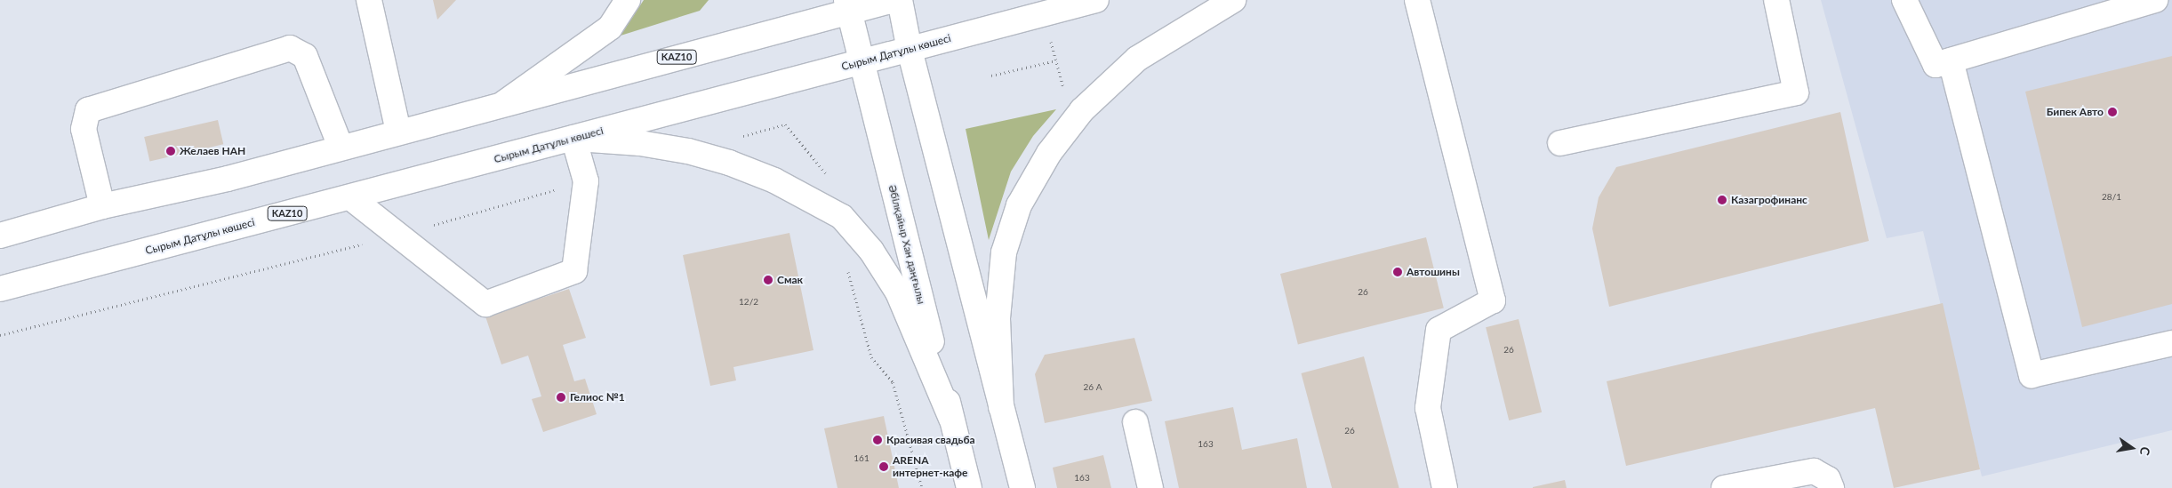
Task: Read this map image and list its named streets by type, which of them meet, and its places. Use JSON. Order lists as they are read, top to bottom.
{
  "streets": {
    "main road": ["Сырым Датұлы көшесі", "KAZ10", "Әбілқайыр Хан даңғылы"]
  },
  "crossings": [
    ["Сырым Датұлы көшесі", "Әбілқайыр Хан даңғылы"],
    ["KAZ10", "Әбілқайыр Хан даңғылы"]
  ],
  "places": [
    "Бипек Авто",
    "Желаев НАН",
    "Казагрофинанс",
    "Автошины",
    "Смак",
    "Гелиос №1",
    "Красивая свадьба",
    "ARENA интернет-кафе"
  ],
  "house_numbers": [
    "28/1",
    "26",
    "12/2",
    "26",
    "26 А",
    "26",
    "163",
    "161",
    "163"
  ],
  "north": "right"
}
